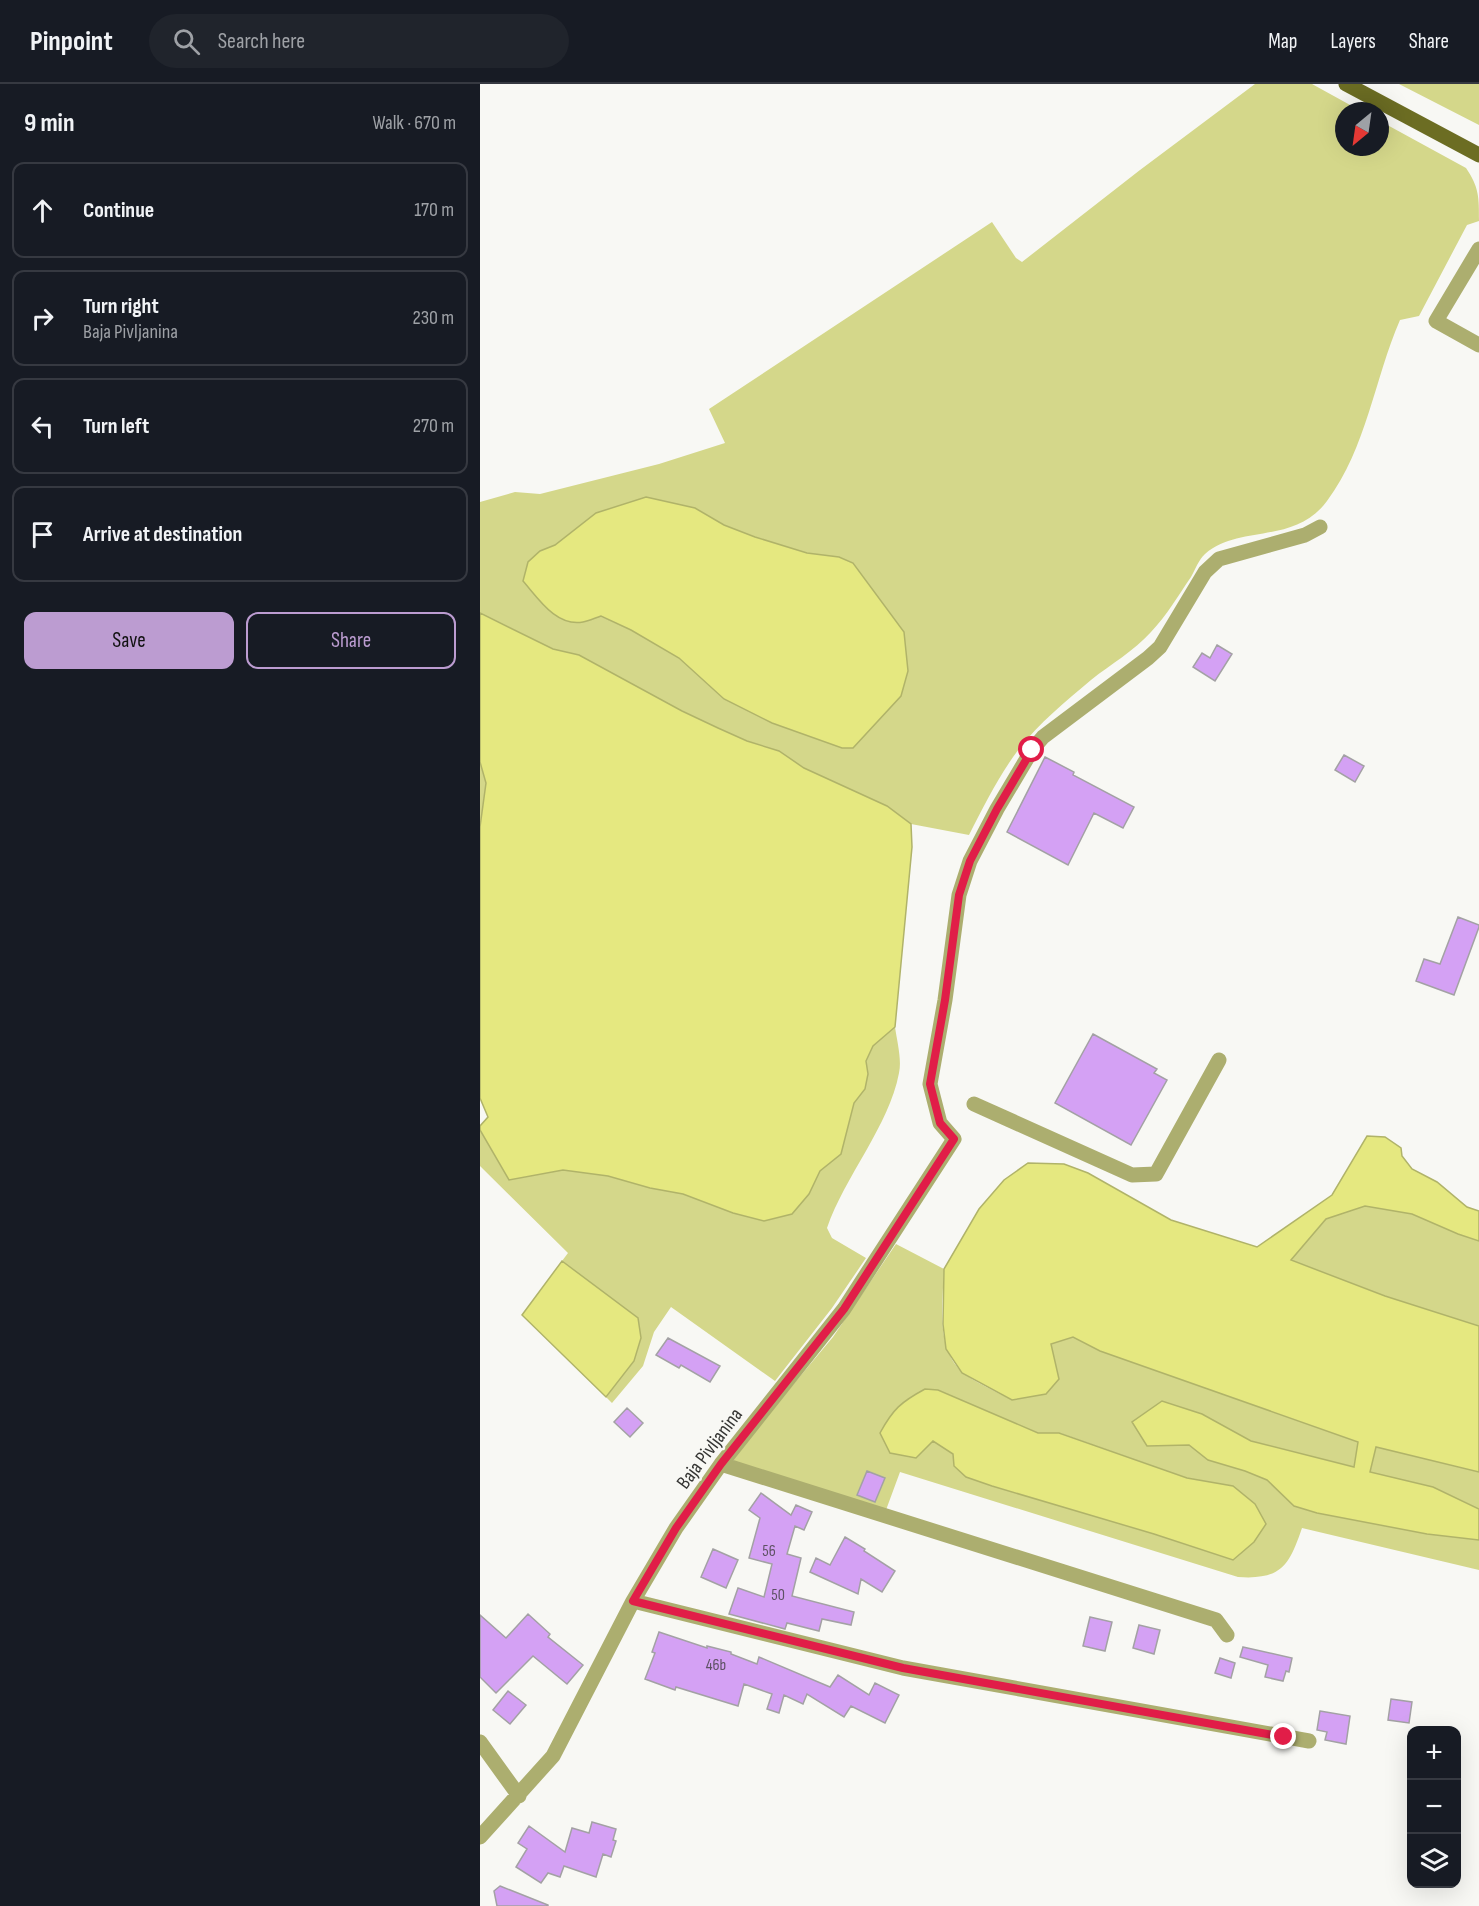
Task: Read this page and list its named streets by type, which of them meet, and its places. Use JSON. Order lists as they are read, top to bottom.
{
  "streets": {
    "street": ["Baja Pivljanina"]
  },
  "house_numbers": ["56", "50", "46b"],
  "north": "bottom left",
  "page": {
    "header": "Pinpoint",
    "search": "Search here",
    "nav": ["Map", "Layers", "Share"],
    "heading": ["9 min", "Walk · 670 m"],
    "list": [
      ["Continue", "170 m"],
      ["Turn right", "Baja Pivljanina", "230 m"],
      ["Turn left", "270 m"],
      "Arrive at destination"
    ],
    "buttons": ["Save", "Share"],
    "map_buttons": ["+", "−"]
  }
}
